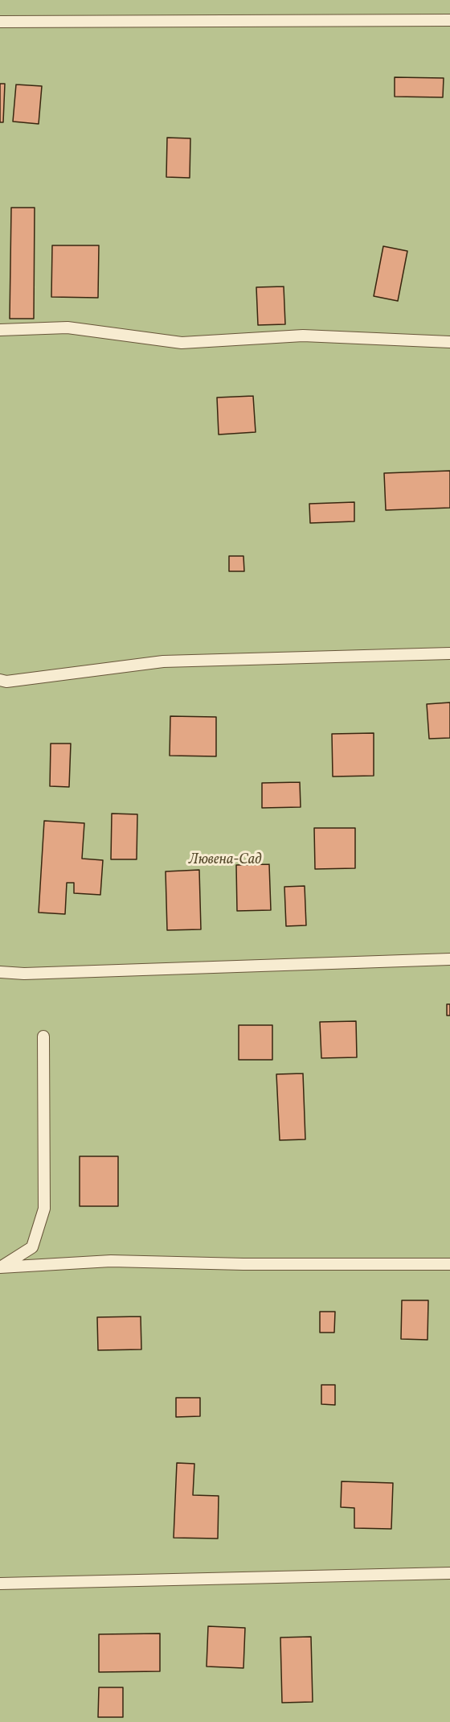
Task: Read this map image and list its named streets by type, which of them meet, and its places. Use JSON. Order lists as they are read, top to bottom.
{
  "parks": ["Лювена-Сад"]
}
